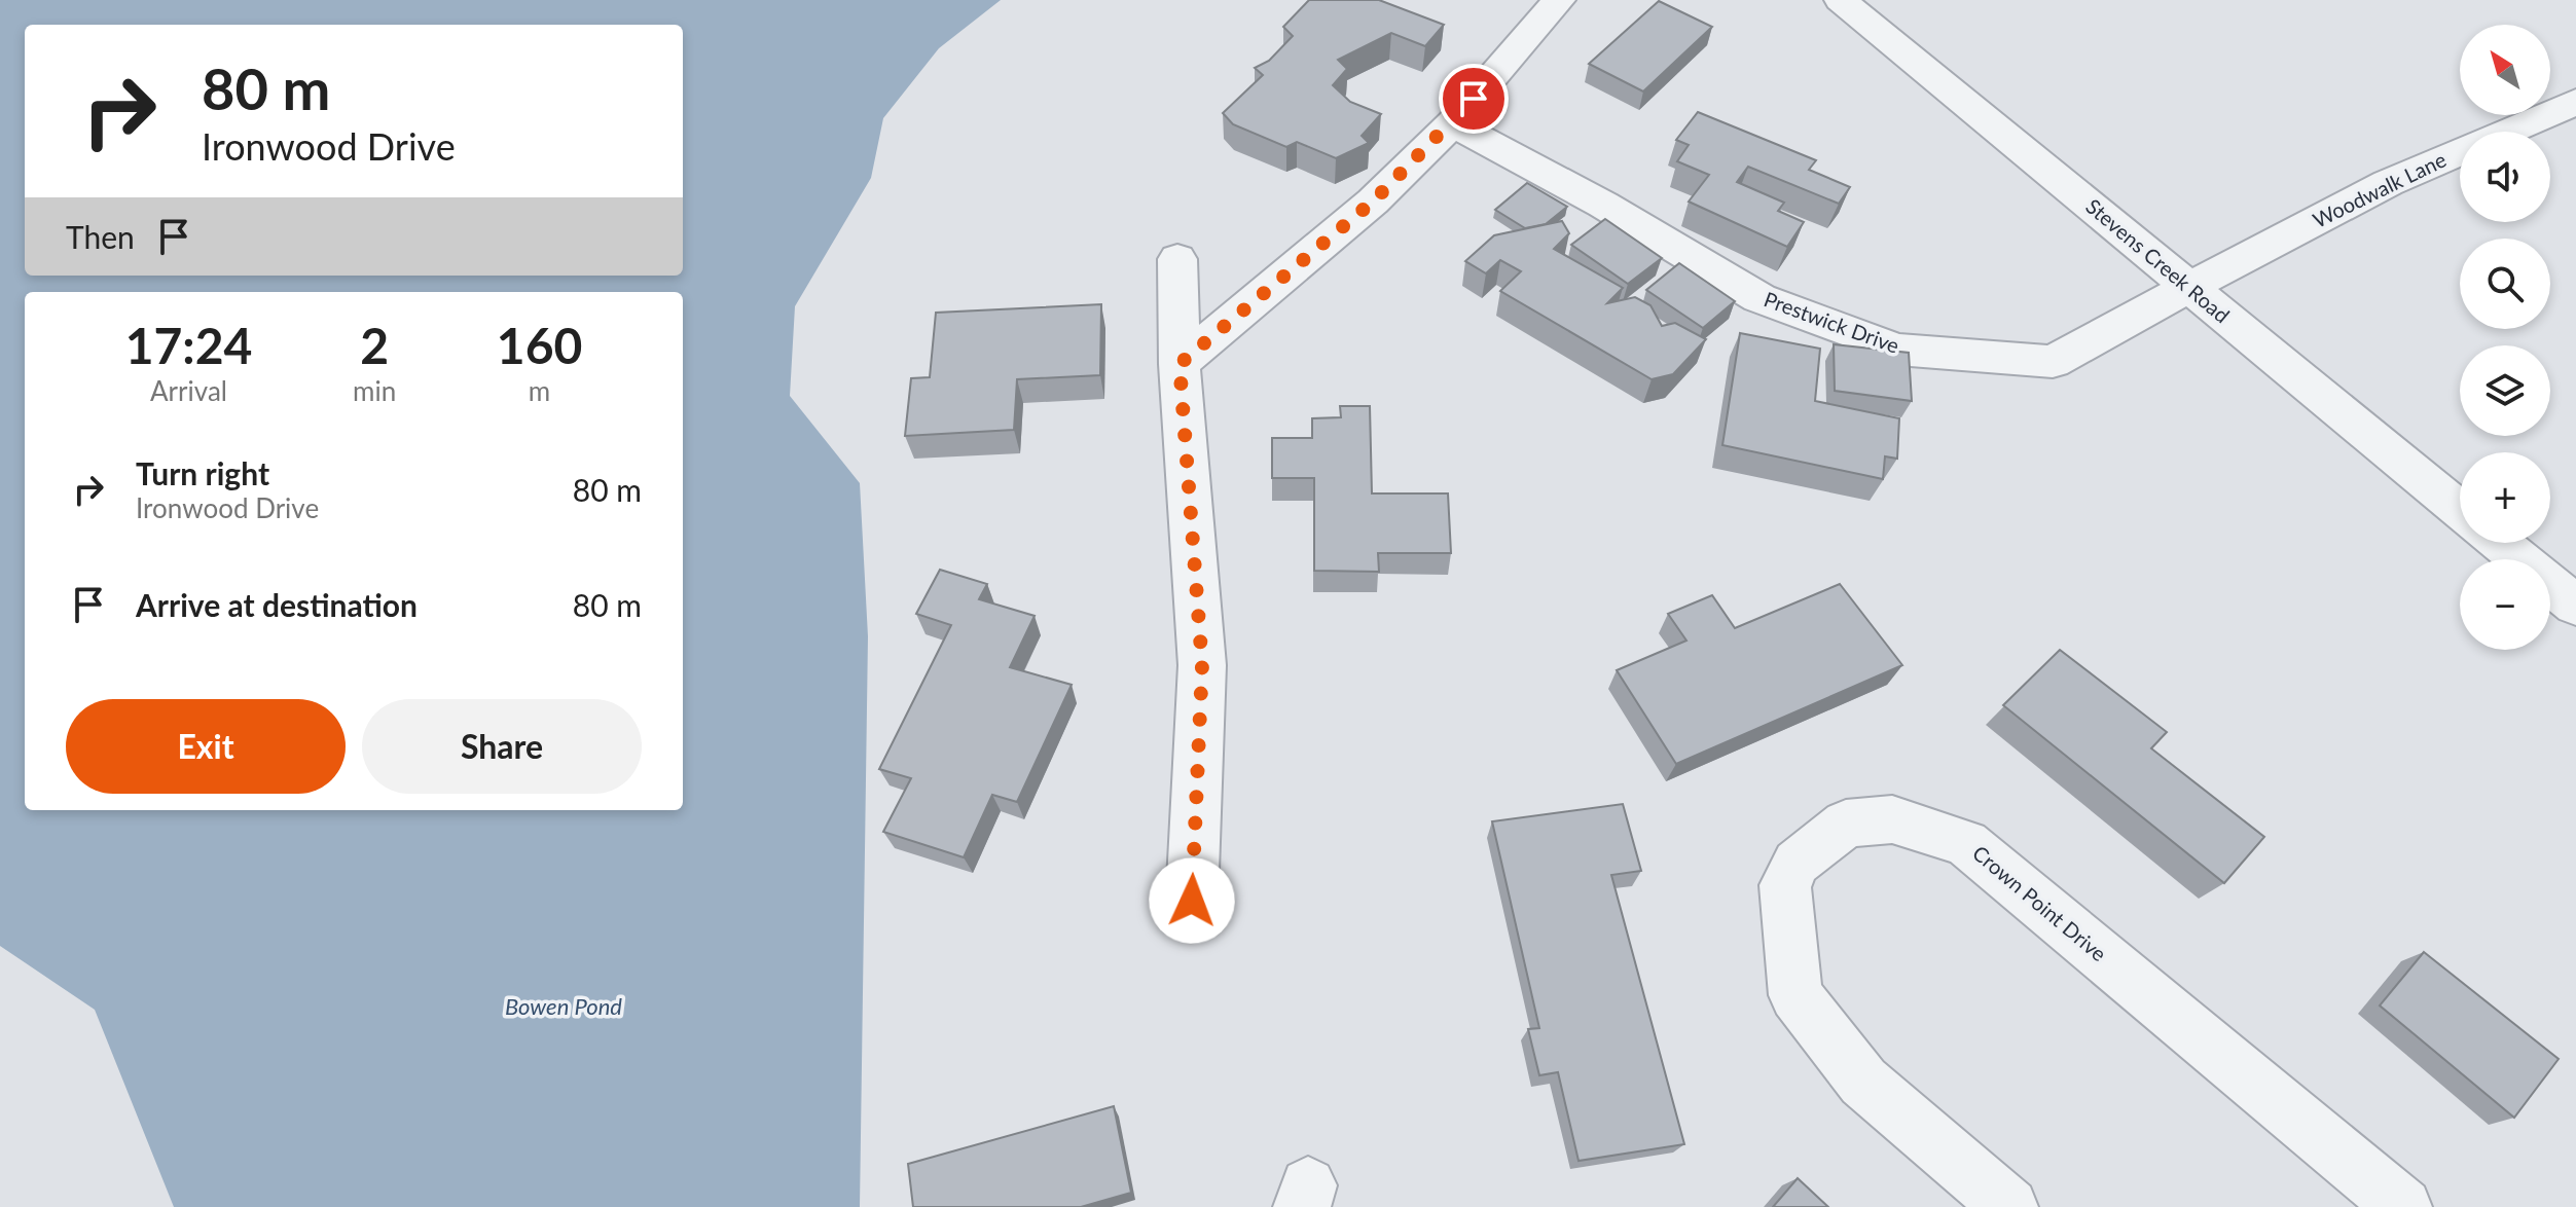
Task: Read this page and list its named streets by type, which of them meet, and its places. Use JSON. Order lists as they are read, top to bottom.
{
  "streets": {
    "street": [
      "Woodwalk Lane",
      "Stevens Creek Road",
      "Prestwick Drive",
      "Crown Point Drive"
    ]
  },
  "crossings": [
    ["Woodwalk Lane", "Stevens Creek Road"],
    ["Woodwalk Lane", "Prestwick Drive"],
    ["Stevens Creek Road", "Prestwick Drive"]
  ],
  "water": ["Bowen Pond"],
  "north": "top left",
  "page": {
    "map_buttons": ["+", "−"],
    "turn": ["80 m", "Ironwood Drive"],
    "then": "Then",
    "eta": [
      "17:24",
      "Arrival",
      "2",
      "min",
      "160",
      "m"
    ],
    "list": [
      {
        "name": "Turn right",
        "note": "Ironwood Drive",
        "value": "80 m"
      },
      {
        "name": "Arrive at destination",
        "value": "80 m"
      }
    ],
    "buttons": ["Exit", "Share"]
  }
}
